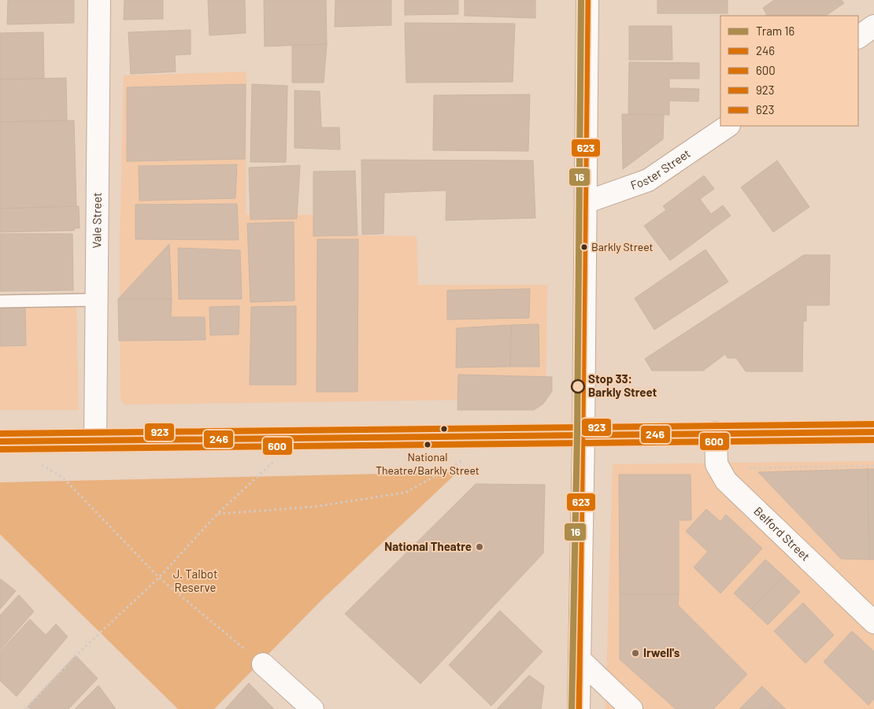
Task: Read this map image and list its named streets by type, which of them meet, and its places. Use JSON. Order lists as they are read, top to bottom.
{
  "streets": {
    "main road": ["Foster Street", "Vale Street", "Belford Street"]
  },
  "parks": ["J. Talbot Reserve"],
  "places": [
    "Barkly Street",
    "Stop 33: Barkly Street",
    "National Theatre/Barkly Street",
    "National Theatre",
    "Irwell's"
  ],
  "lines": [
    "tram line 16",
    "transit line 623",
    "transit line 923",
    "transit line 246",
    "transit line 600"
  ],
  "legend": [
    "Tram 16",
    "246",
    "600",
    "923",
    "623"
  ]
}
